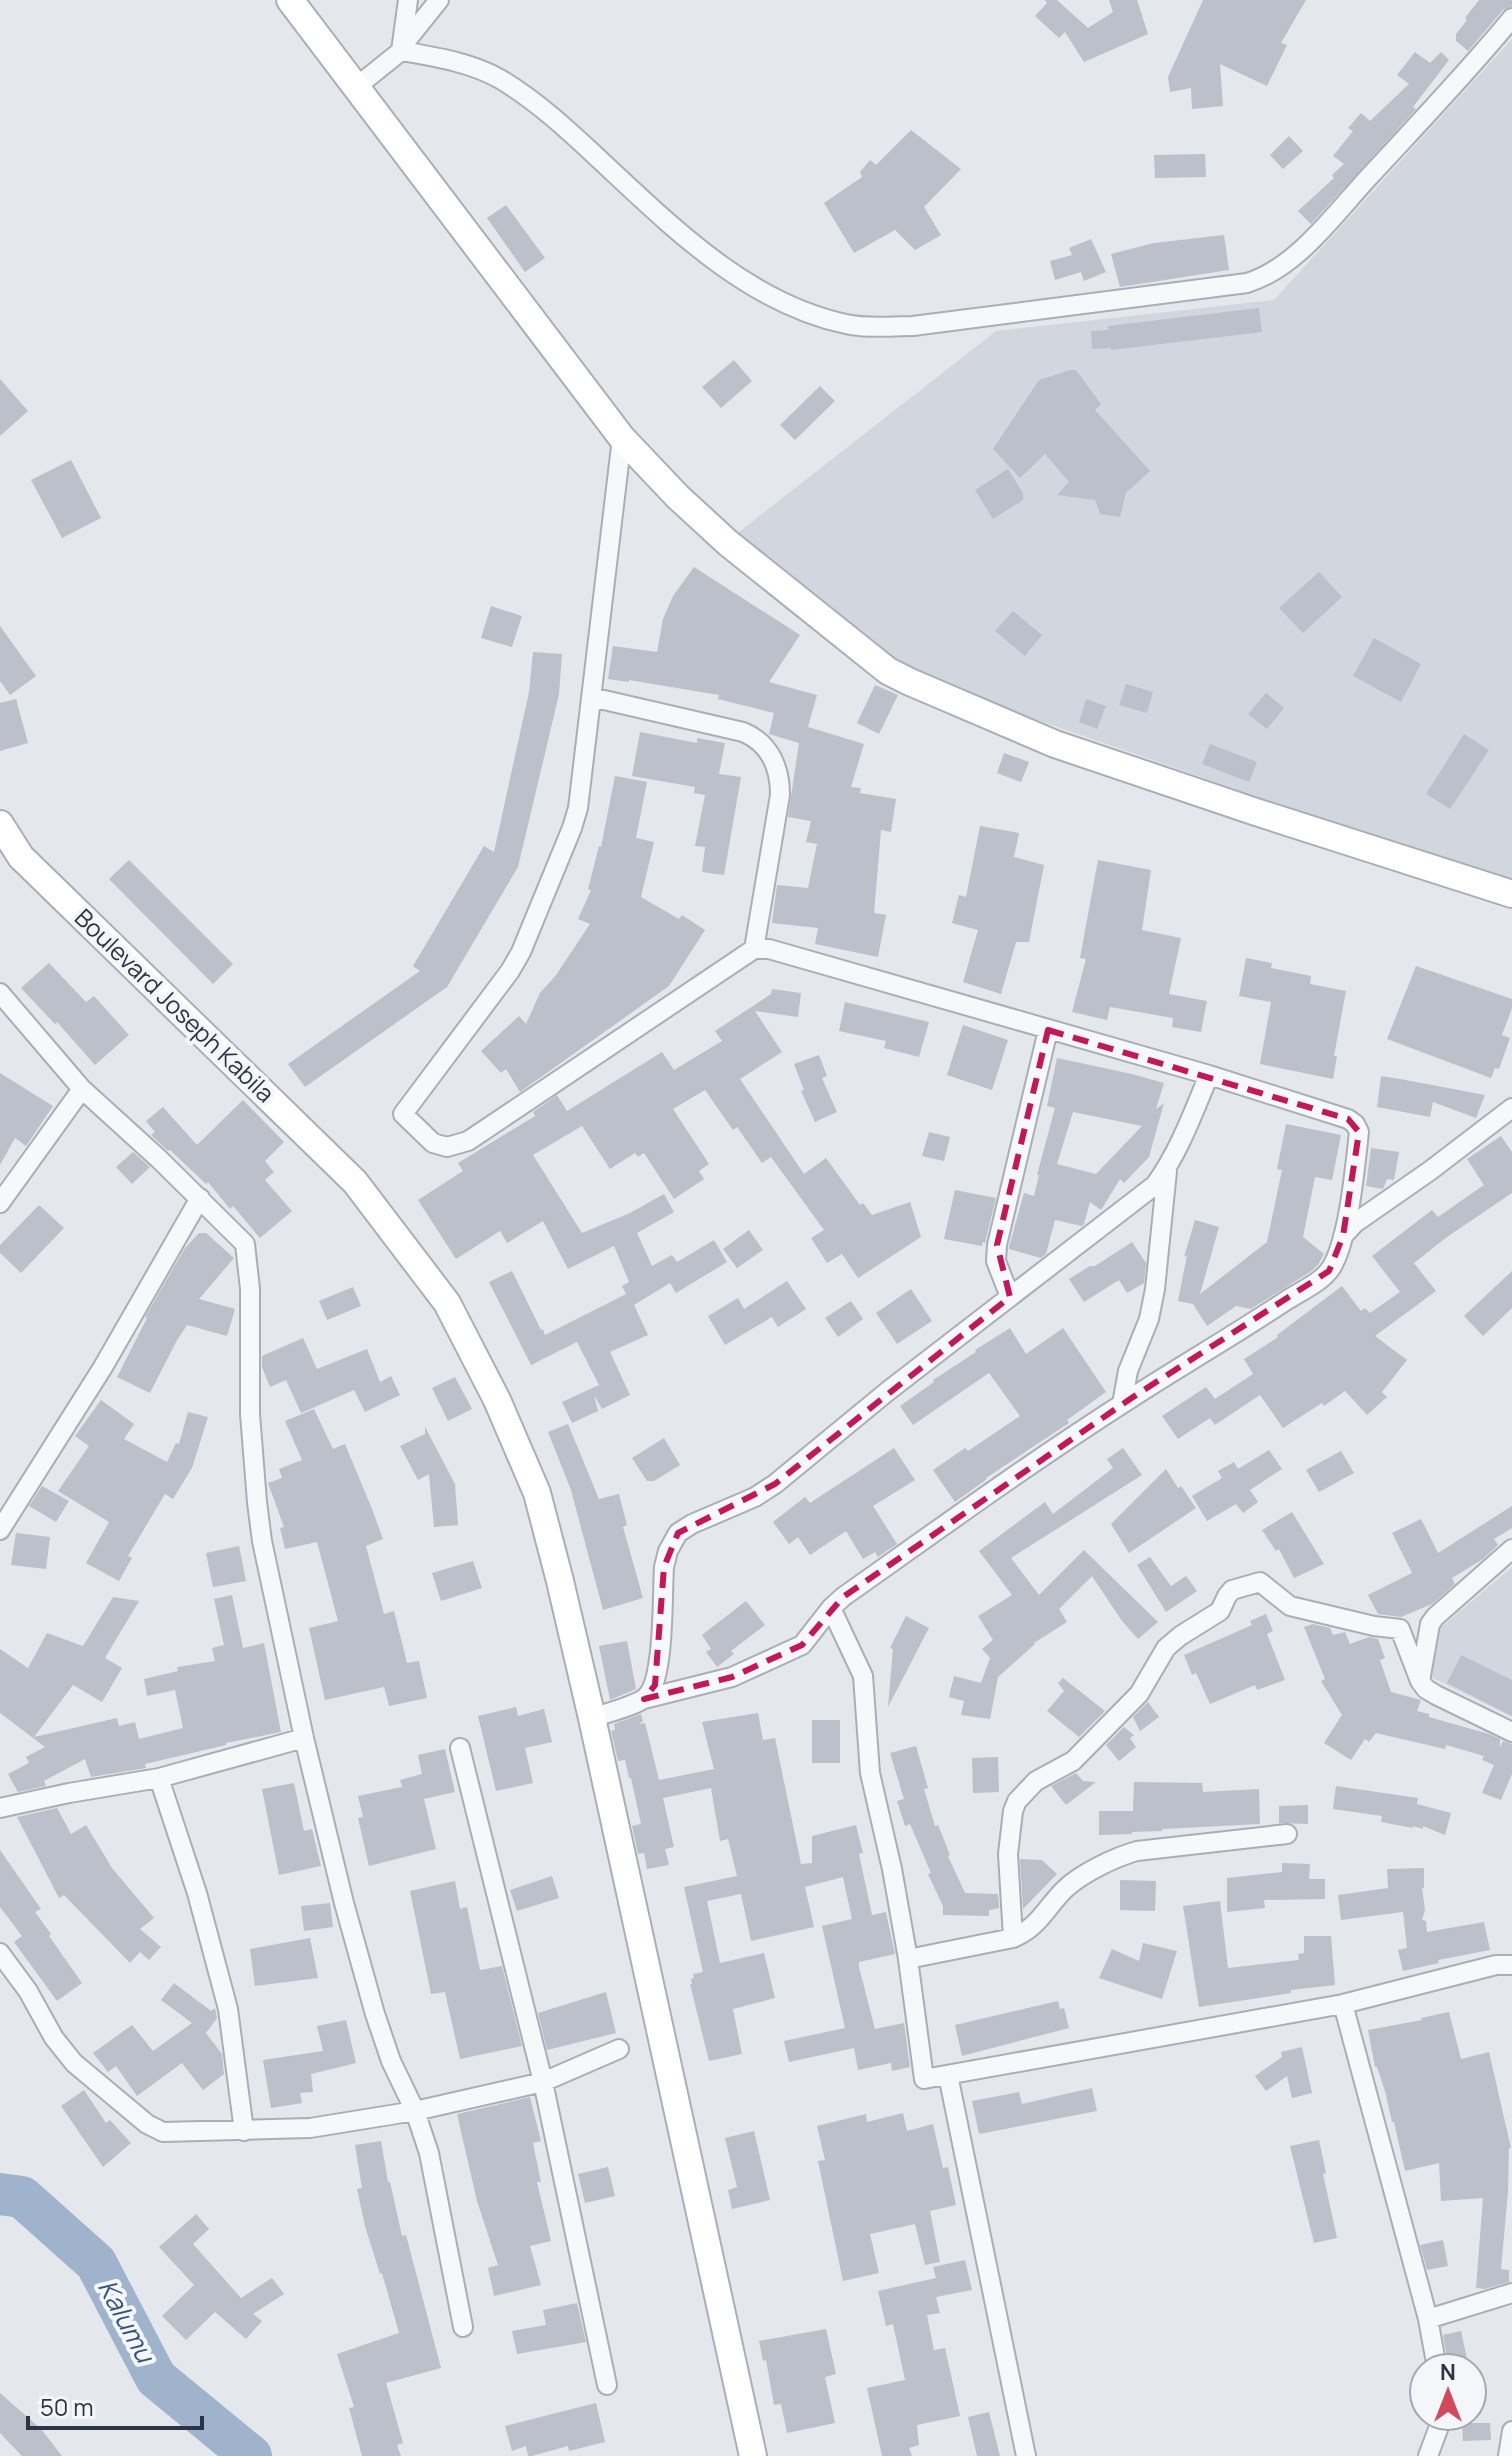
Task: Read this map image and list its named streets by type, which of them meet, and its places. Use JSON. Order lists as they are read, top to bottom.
{
  "streets": {
    "main road": ["Boulevard Joseph Kabila"]
  },
  "water": ["Kalumu"],
  "scale_bar": "50 m",
  "north": "top"
}
